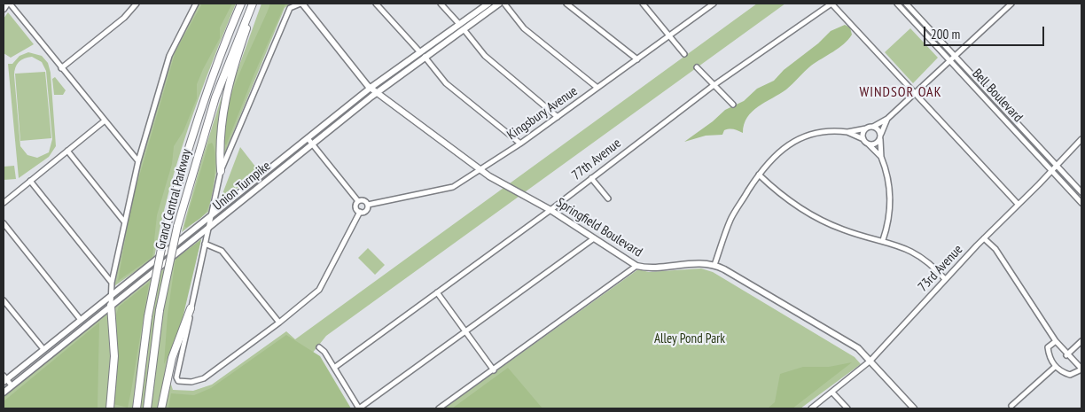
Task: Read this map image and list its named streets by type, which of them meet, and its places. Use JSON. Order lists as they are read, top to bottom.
{
  "streets": {
    "highway": ["Grand Central Parkway"],
    "main road": ["Union Turnpike", "Springfield Boulevard"],
    "street": [
      "Bell Boulevard",
      "Kingsbury Avenue",
      "77th Avenue",
      "73rd Avenue"
    ]
  },
  "crossings": [
    ["Bell Boulevard", "73rd Avenue"],
    ["Kingsbury Avenue", "Springfield Boulevard"],
    ["77th Avenue", "Springfield Boulevard"],
    ["Union Turnpike", "Springfield Boulevard"],
    ["Springfield Boulevard", "73rd Avenue"]
  ],
  "districts": ["WINDSOR OAK"],
  "parks": ["Alley Pond Park"],
  "scale_bar": "200 m"
}
